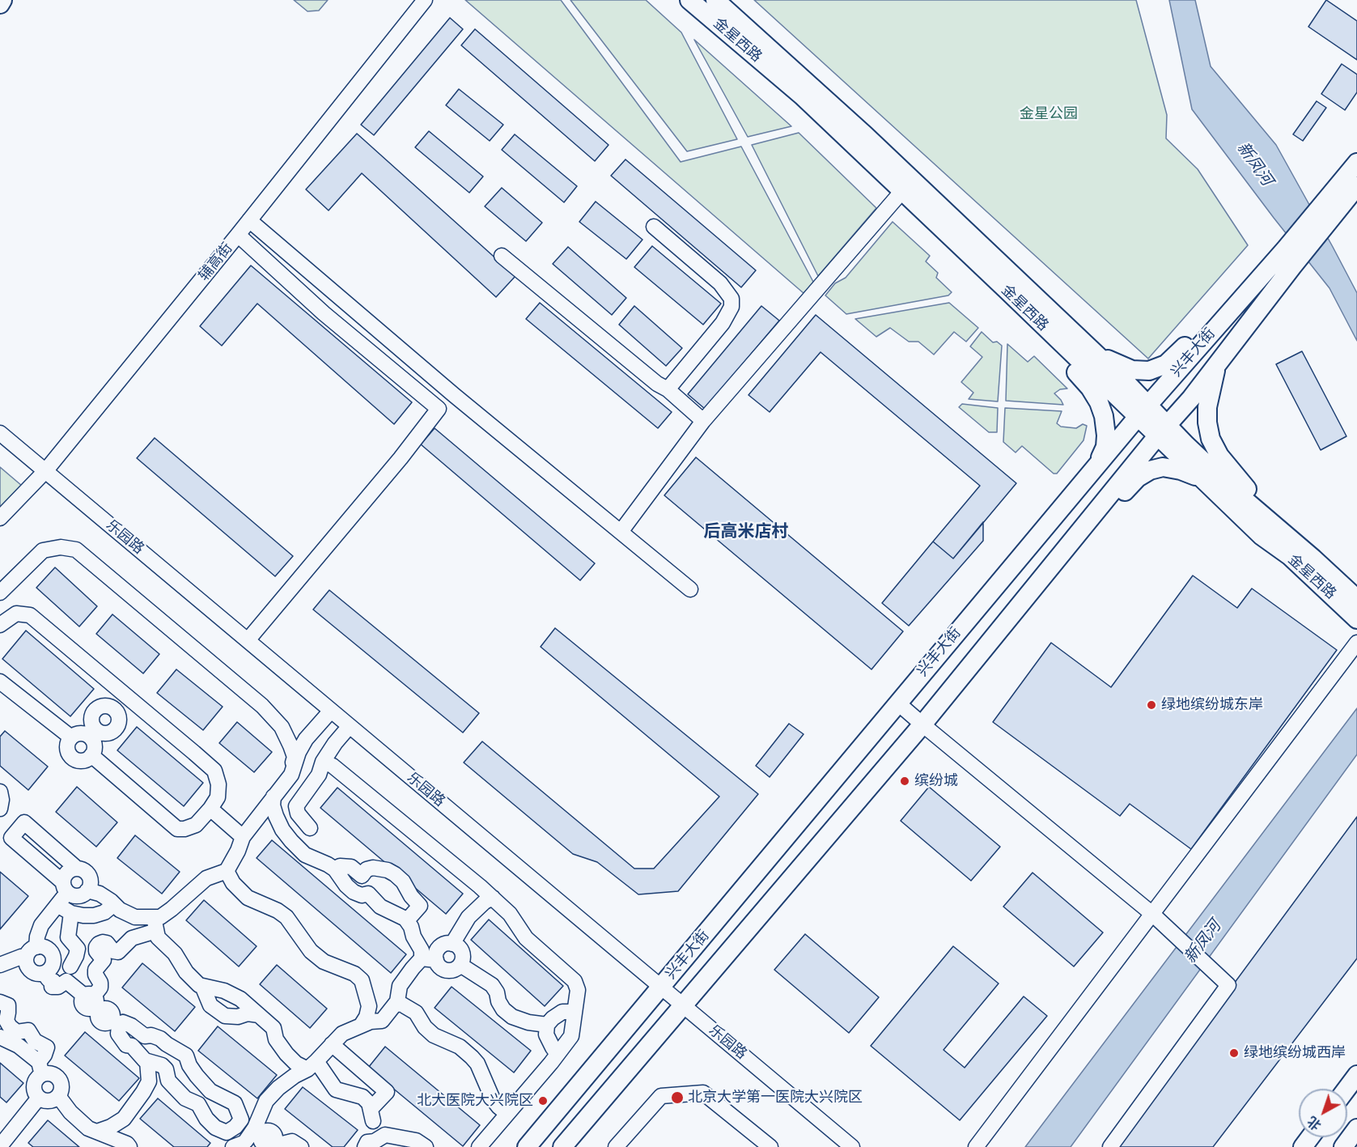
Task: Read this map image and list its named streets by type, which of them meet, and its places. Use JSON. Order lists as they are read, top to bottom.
{
  "streets": {
    "main road": ["金星西路", "兴丰大街"],
    "street": ["辅高街", "乐园路"]
  },
  "crossings": [
    ["金星西路", "兴丰大街"],
    ["辅高街", "乐园路"],
    ["兴丰大街", "乐园路"]
  ],
  "districts": ["后高米店村"],
  "water": ["新凤河"],
  "parks": ["金星公园"],
  "places": [
    "绿地缤纷城东岸",
    "缤纷城",
    "绿地缤纷城西岸",
    "北京大学第一医院大兴院区",
    "北大医院大兴院区"
  ],
  "north": "bottom left"
}
